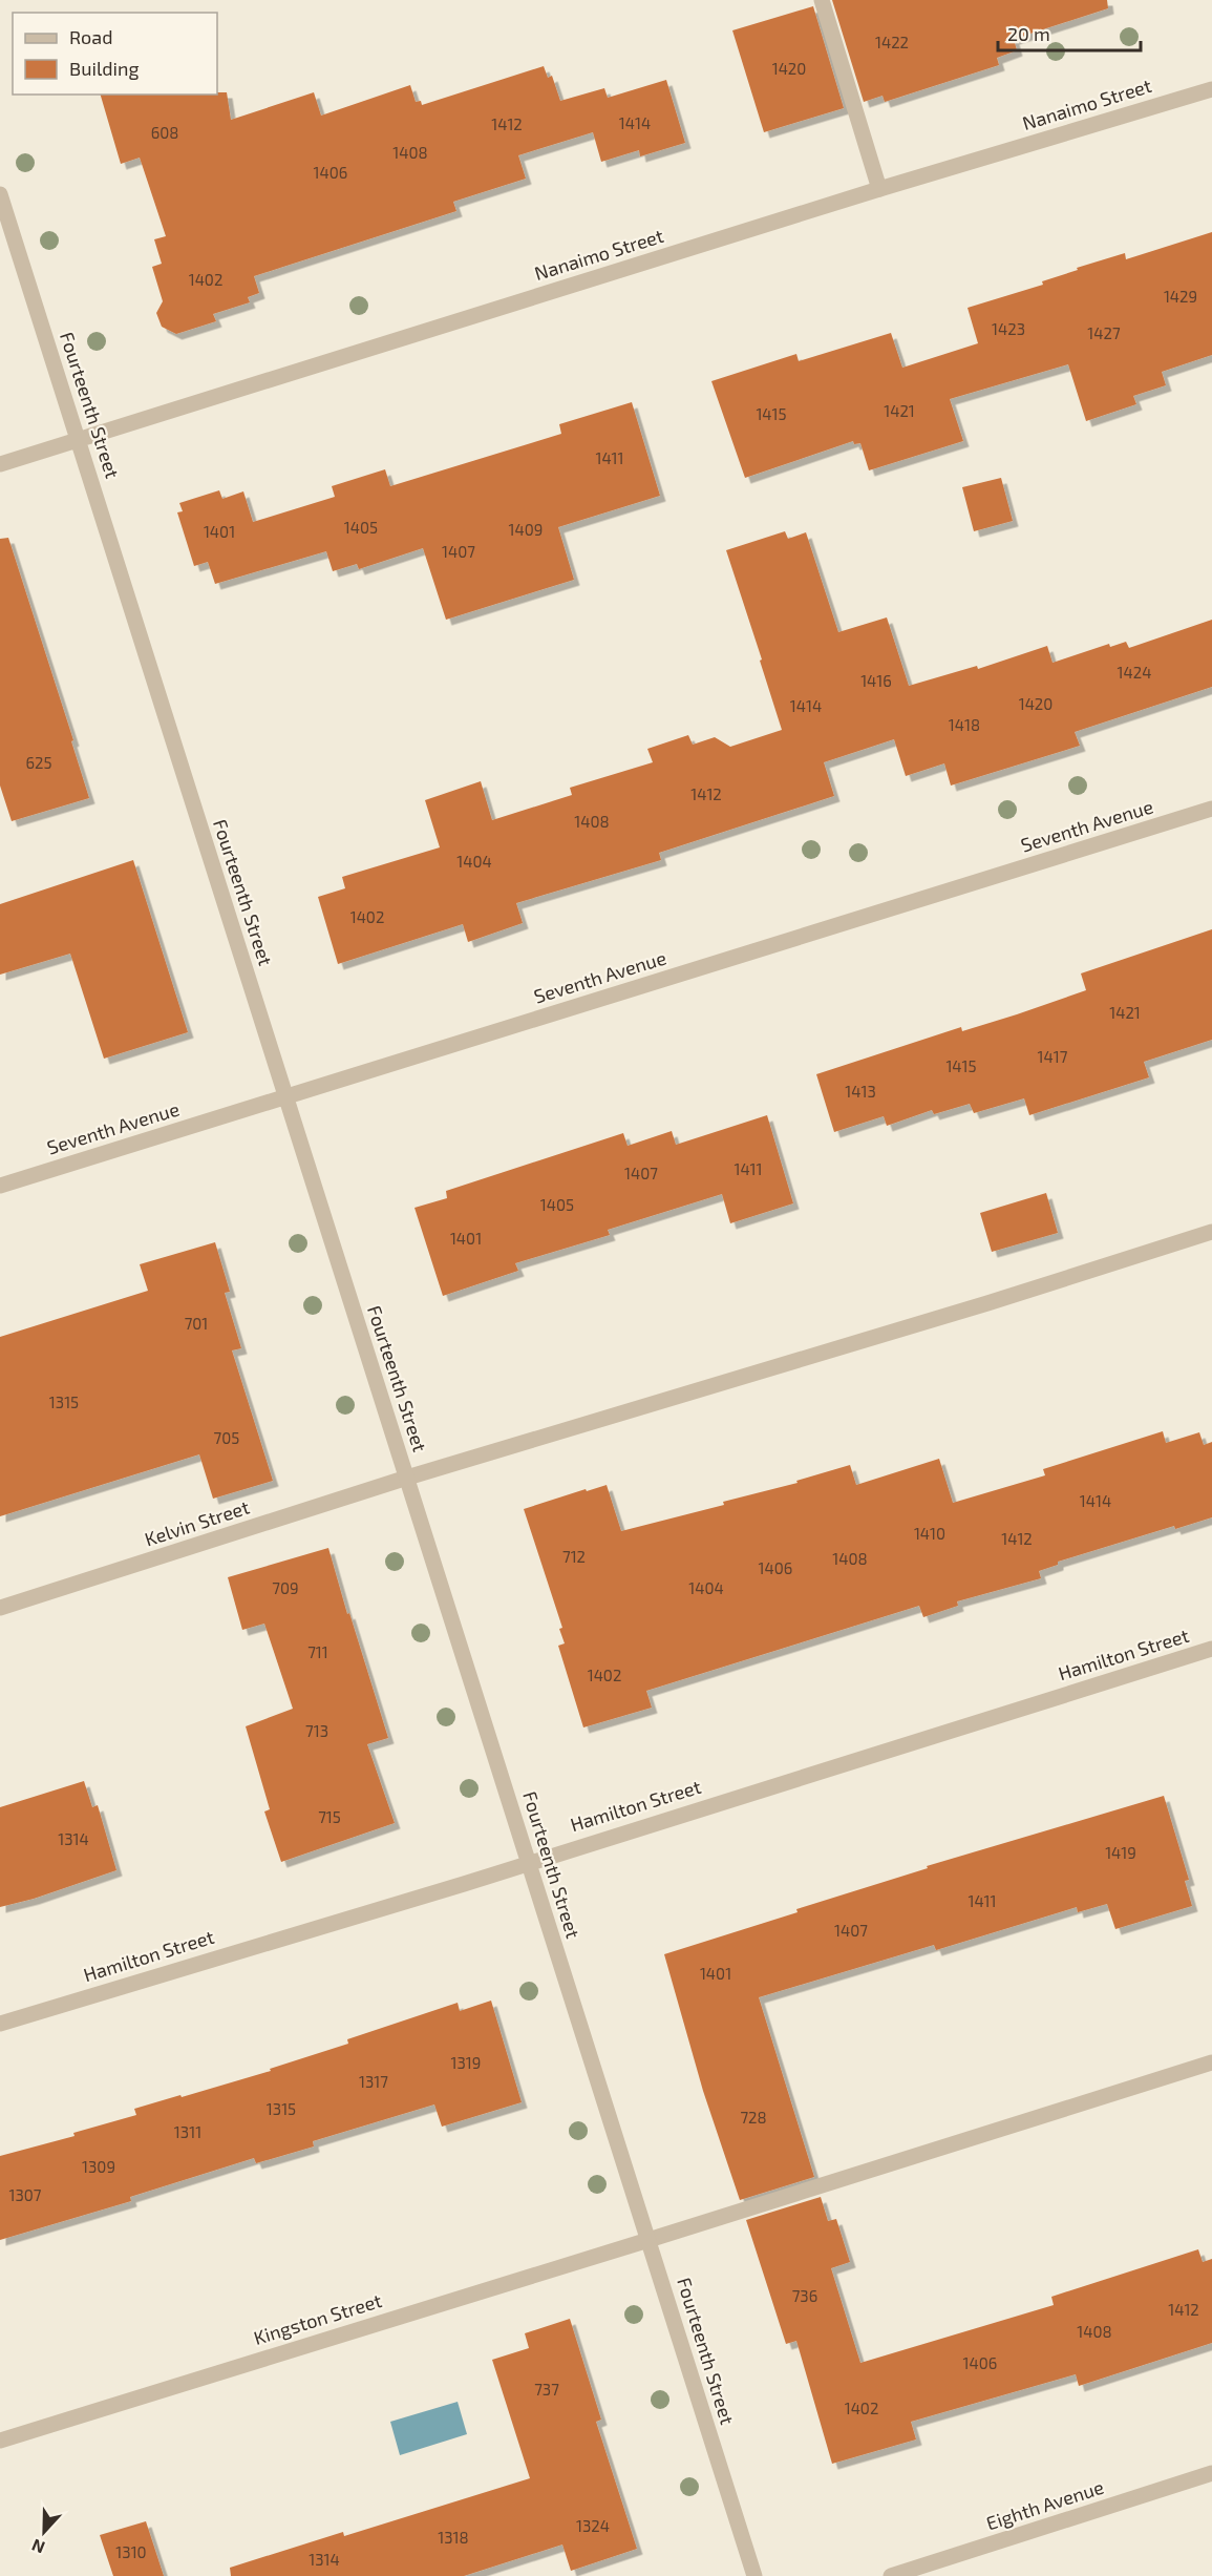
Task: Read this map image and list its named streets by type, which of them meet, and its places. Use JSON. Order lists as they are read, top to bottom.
{
  "streets": {
    "street": [
      "Nanaimo Street",
      "Fourteenth Street",
      "Seventh Avenue",
      "Kelvin Street",
      "Hamilton Street",
      "Kingston Street",
      "Eighth Avenue"
    ]
  },
  "crossings": [
    ["Nanaimo Street", "Fourteenth Street"],
    ["Fourteenth Street", "Seventh Avenue"],
    ["Fourteenth Street", "Kelvin Street"],
    ["Fourteenth Street", "Hamilton Street"],
    ["Fourteenth Street", "Kingston Street"]
  ],
  "house_numbers": [
    "1422",
    "1420",
    "1414",
    "1412",
    "608",
    "1408",
    "1406",
    "1402",
    "1429",
    "1423",
    "1427",
    "1421",
    "1415",
    "1411",
    "1405",
    "1409",
    "1401",
    "1407",
    "1424",
    "1416",
    "1420",
    "1414",
    "1418",
    "625",
    "1412",
    "1408",
    "1404",
    "1402",
    "1421",
    "1417",
    "1415",
    "1413",
    "1411",
    "1407",
    "1405",
    "1401",
    "701",
    "1315",
    "705",
    "1414",
    "1410",
    "1412",
    "712",
    "1408",
    "1406",
    "709",
    "1404",
    "711",
    "1402",
    "713",
    "715",
    "1314",
    "1419",
    "1411",
    "1407",
    "1401",
    "1319",
    "1317",
    "1315",
    "728",
    "1311",
    "1309",
    "1307",
    "736",
    "1412",
    "1408",
    "1406",
    "737",
    "1402",
    "1324",
    "1318",
    "1310",
    "1314"
  ],
  "legend": ["Road", "Building"],
  "scale_bar": "20 m",
  "north": "bottom"
}
